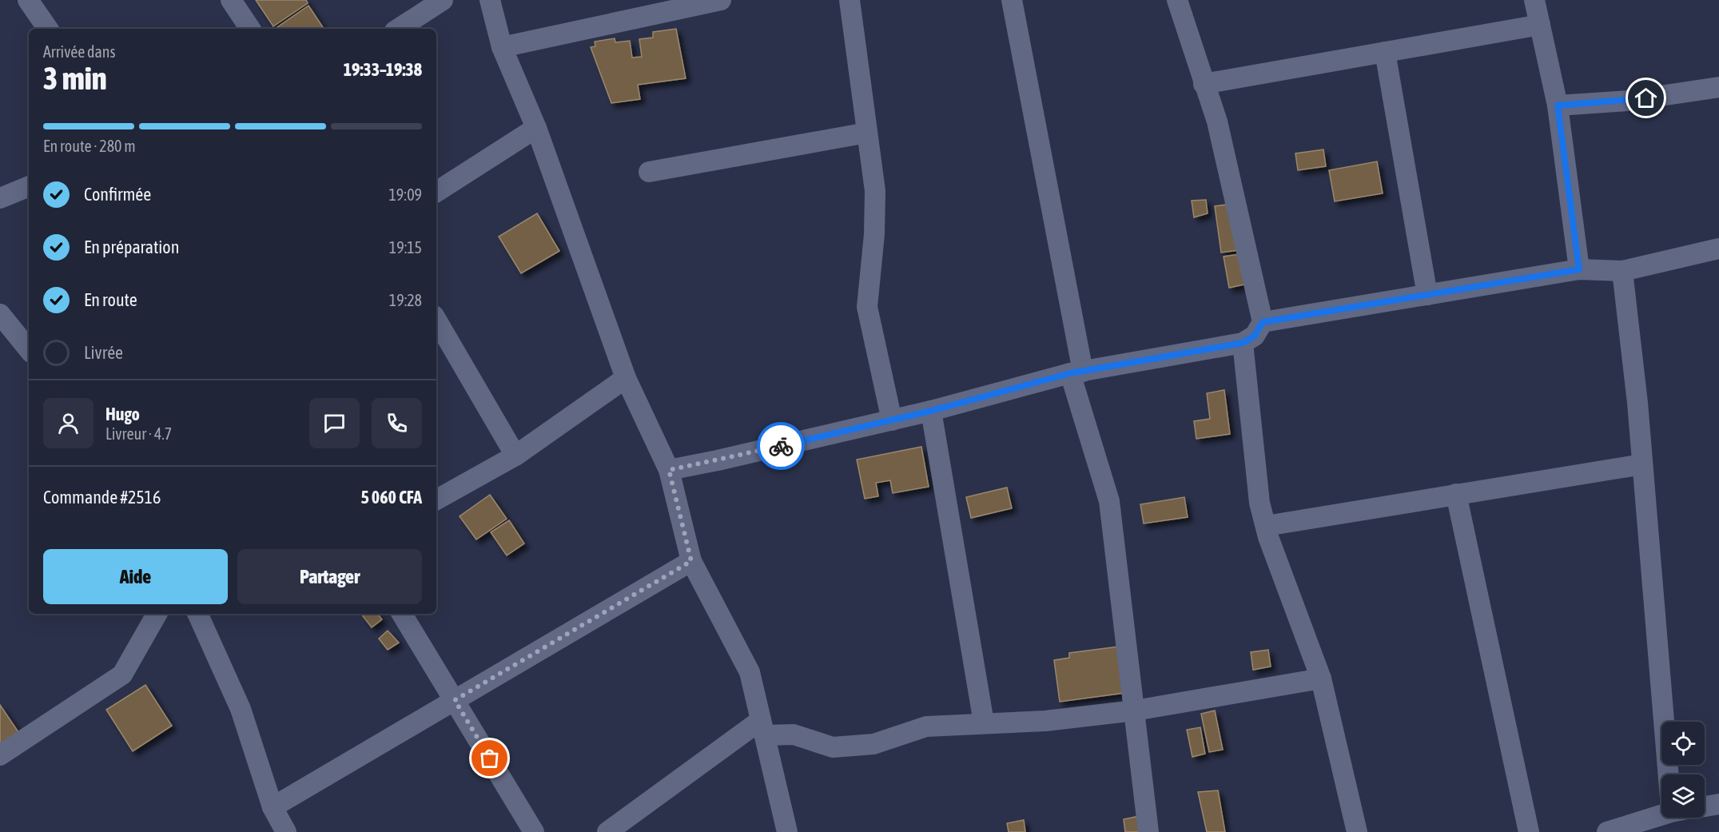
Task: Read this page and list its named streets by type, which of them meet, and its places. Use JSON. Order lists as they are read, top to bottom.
{
  "page": {
    "heading": ["3 min", "Arrivée dans", "19:33–19:38"],
    "panel": [
      "Hugo",
      "Livreur · 4.7",
      "Commande #2516",
      "5 060 CFA"
    ],
    "bar": "En route · 280 m",
    "list": [
      ["Confirmée", "19:09"],
      ["En préparation", "19:15"],
      ["En route", "19:28"],
      "Livrée"
    ],
    "buttons": ["Aide", "Partager"]
  }
}
